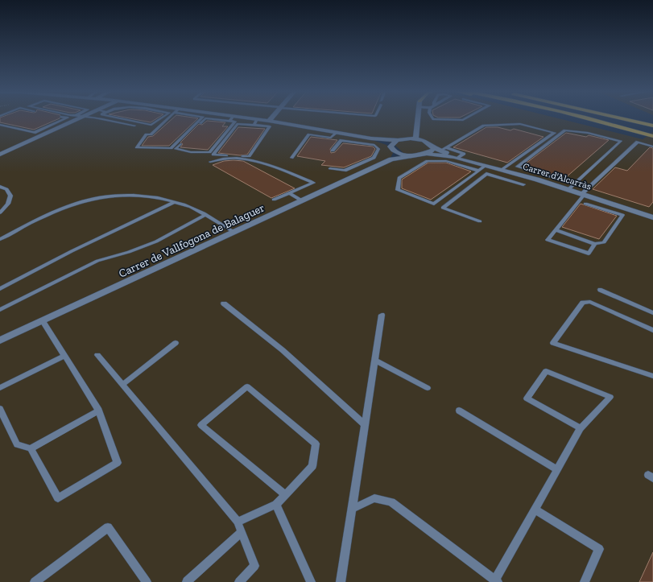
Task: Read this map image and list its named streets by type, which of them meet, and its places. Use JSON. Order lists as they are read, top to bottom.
{
  "streets": {
    "street": ["Carrer d'Alcarràs", "Carrer de Vallfogona de Balaguer"]
  },
  "crossings": [
    ["Carrer d'Alcarràs", "Carrer de Vallfogona de Balaguer"]
  ]
}
